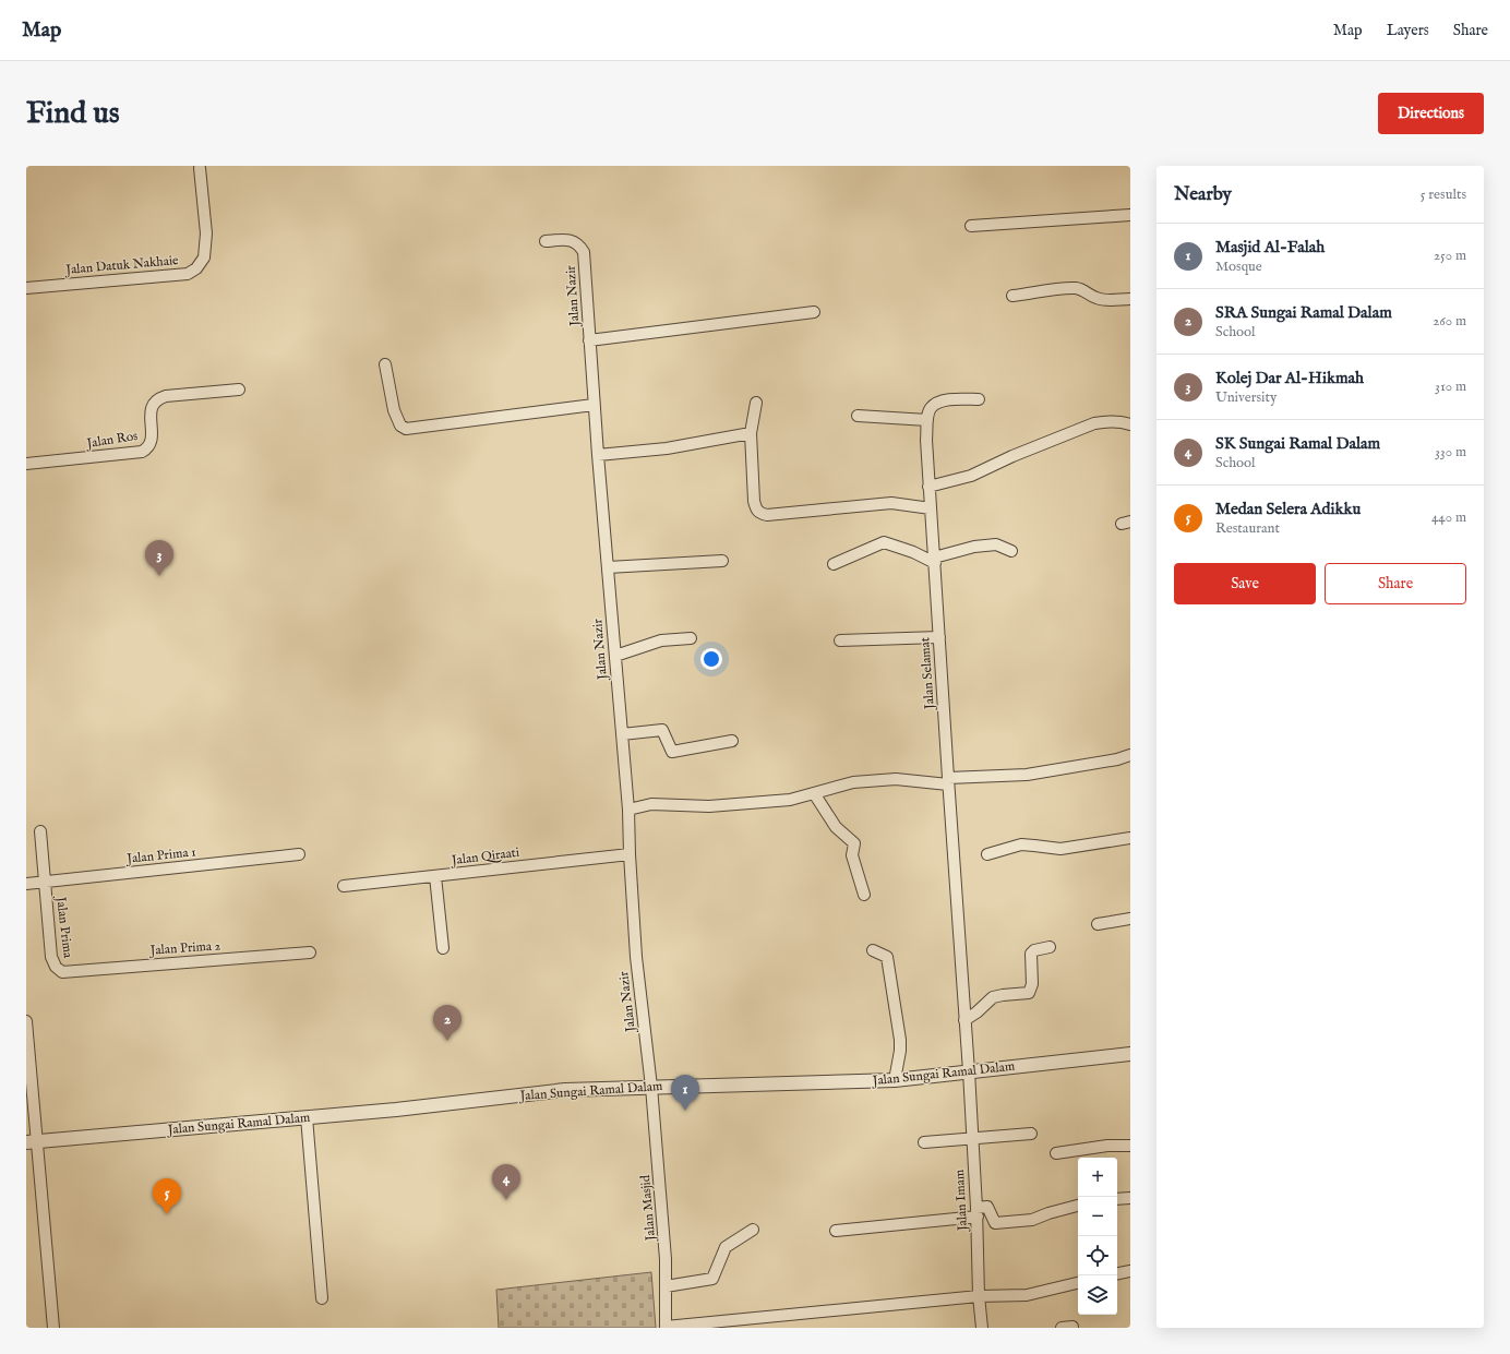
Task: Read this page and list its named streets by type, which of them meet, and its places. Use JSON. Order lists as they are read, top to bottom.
{
  "streets": {
    "street": [
      "Jalan Datuk Nakhaie",
      "Jalan Nazir",
      "Jalan Ros",
      "Jalan Selamat",
      "Jalan Prima 1",
      "Jalan Qiraati",
      "Jalan Prima",
      "Jalan Prima 2",
      "Jalan Sungai Ramal Dalam",
      "Jalan Imam",
      "Jalan Masjid"
    ]
  },
  "crossings": [
    ["Jalan Nazir", "Jalan Qiraati"],
    ["Jalan Nazir", "Jalan Sungai Ramal Dalam"],
    ["Jalan Nazir", "Jalan Masjid"],
    ["Jalan Selamat", "Jalan Sungai Ramal Dalam"],
    ["Jalan Selamat", "Jalan Imam"],
    ["Jalan Prima 1", "Jalan Prima"],
    ["Jalan Prima", "Jalan Prima 2"],
    ["Jalan Sungai Ramal Dalam", "Jalan Imam"],
    ["Jalan Sungai Ramal Dalam", "Jalan Masjid"]
  ],
  "page": {
    "header": "Map",
    "nav": ["Map", "Layers", "Share"],
    "buttons": [
      "Directions",
      ["Save", "Share"]
    ],
    "title": "Find us",
    "heading": ["Nearby", "5 results"],
    "list": [
      {
        "mark": "1",
        "name": "Masjid Al-Falah",
        "note": "Mosque",
        "value": "250 m"
      },
      {
        "mark": "2",
        "name": "SRA Sungai Ramal Dalam",
        "note": "School",
        "value": "260 m"
      },
      {
        "mark": "3",
        "name": "Kolej Dar Al-Hikmah",
        "note": "University",
        "value": "310 m"
      },
      {
        "mark": "4",
        "name": "SK Sungai Ramal Dalam",
        "note": "School",
        "value": "330 m"
      },
      {
        "mark": "5",
        "name": "Medan Selera Adikku",
        "note": "Restaurant",
        "value": "440 m"
      }
    ],
    "pins": [
      "3",
      "2",
      "1",
      "4",
      "5"
    ],
    "map_buttons": ["+", "−"]
  }
}
